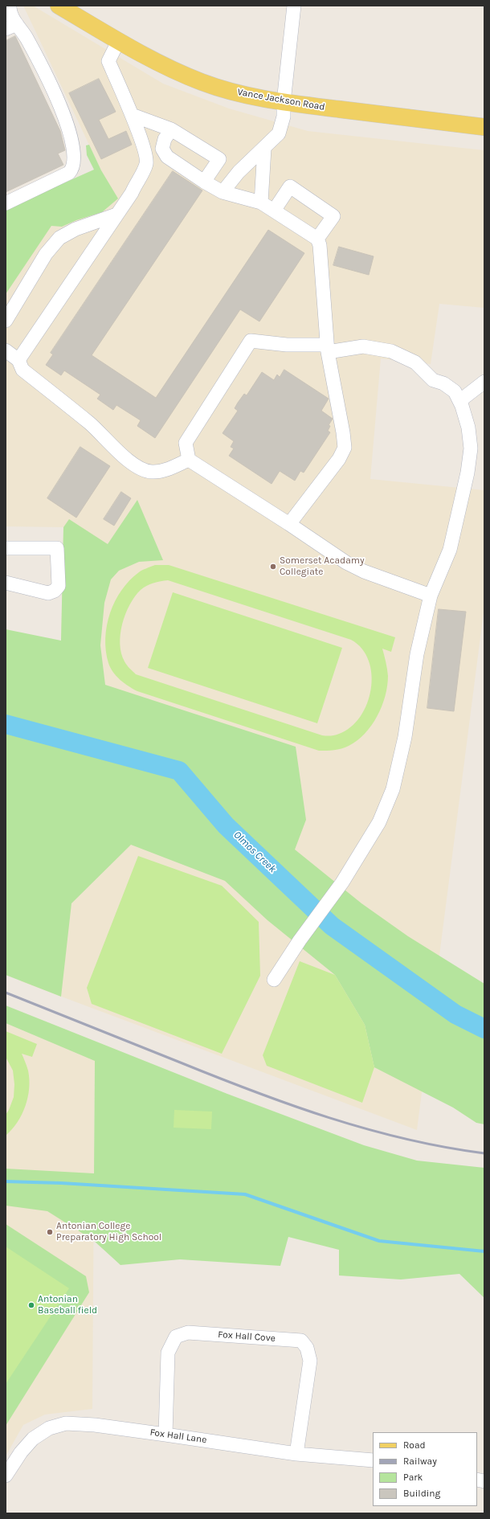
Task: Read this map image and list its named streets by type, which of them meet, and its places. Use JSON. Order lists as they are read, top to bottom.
{
  "streets": {
    "main road": ["Vance Jackson Road"],
    "street": ["Fox Hall Cove", "Fox Hall Lane"]
  },
  "crossings": [
    ["Fox Hall Cove", "Fox Hall Lane"]
  ],
  "water": ["Olmos Creek"],
  "places": ["Somerset Acadamy Collegiate", "Antonian College Preparatory High School", "Antonian Baseball field"],
  "legend": [
    "Road",
    "Railway",
    "Park",
    "Building"
  ]
}
